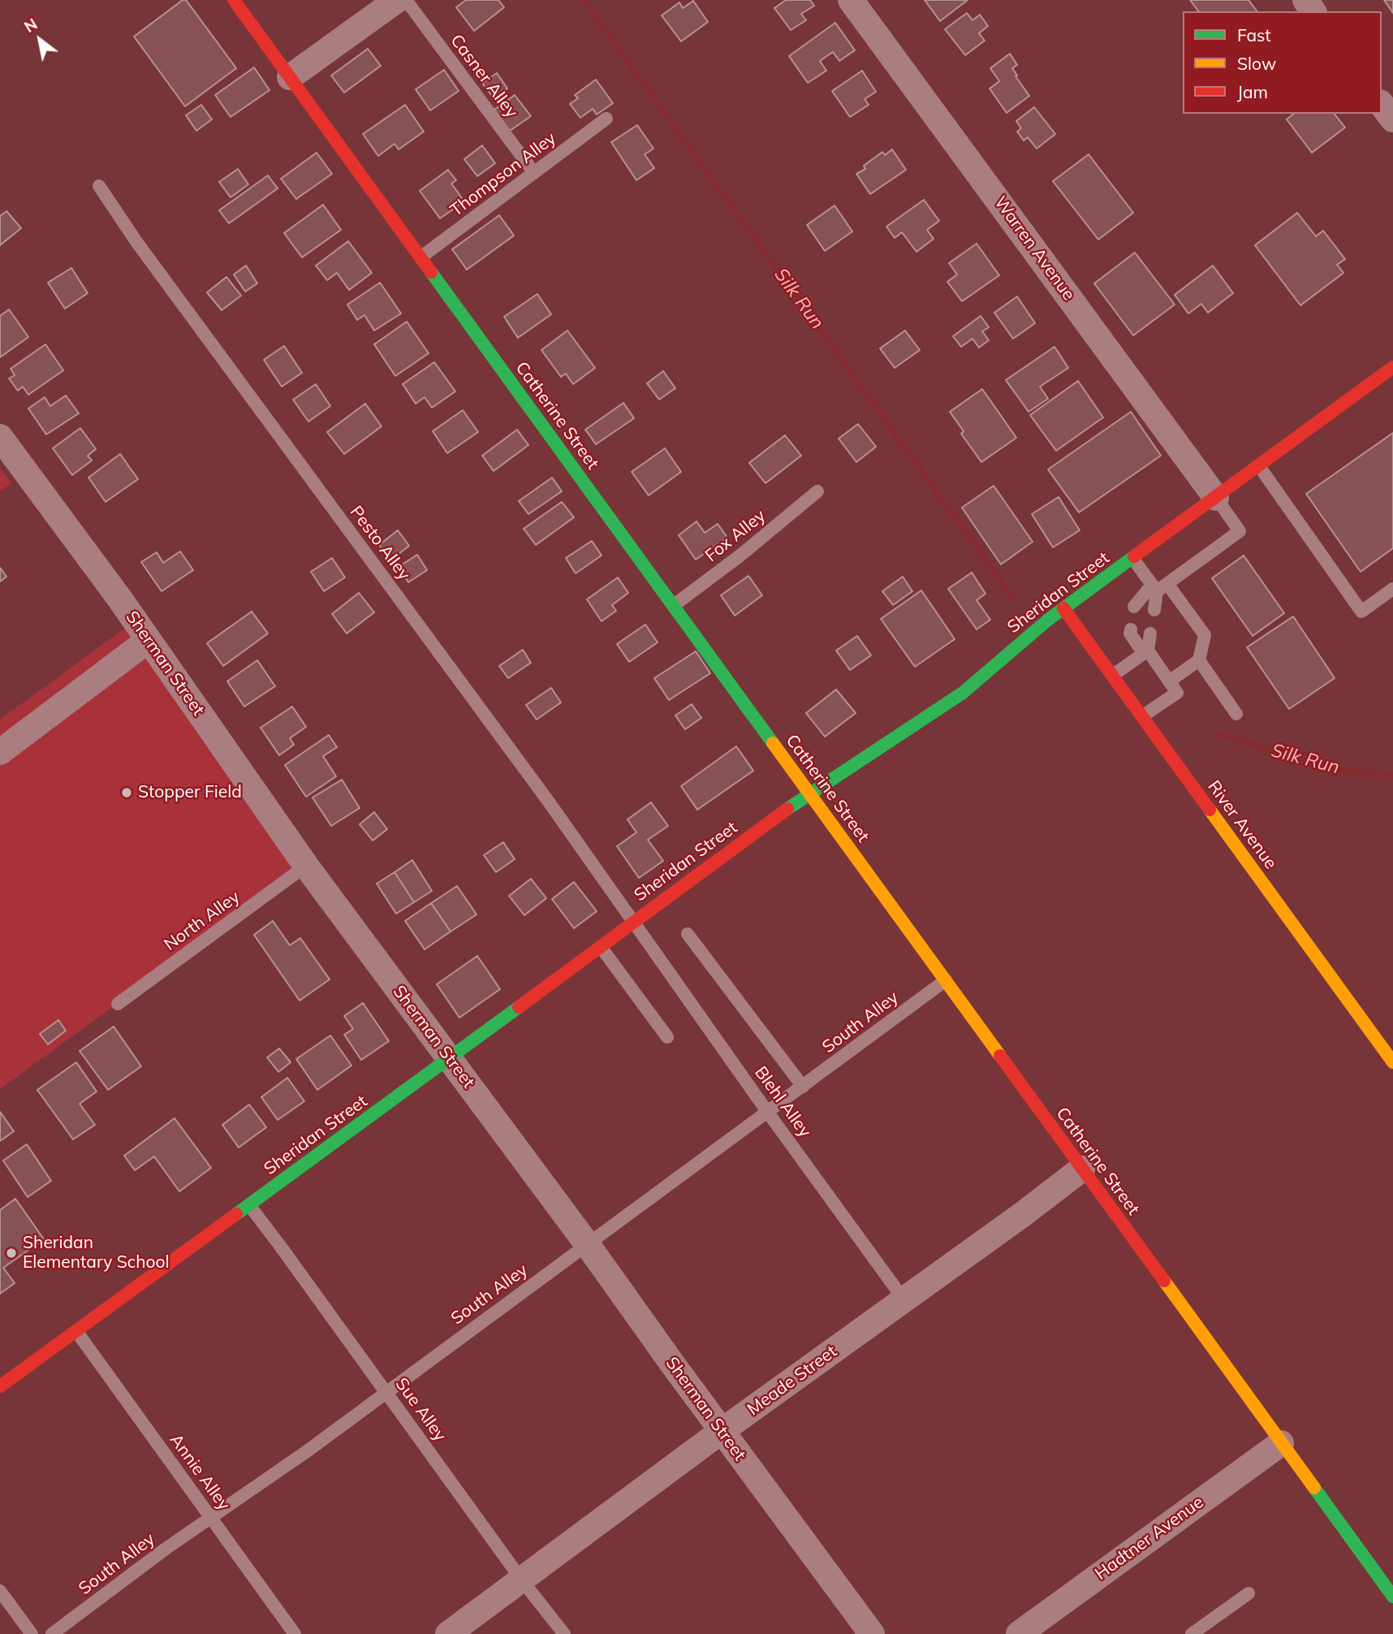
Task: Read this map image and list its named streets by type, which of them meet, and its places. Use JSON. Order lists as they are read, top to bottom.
{
  "streets": {
    "street": [
      "Warren Avenue",
      "Catherine Street",
      "Sheridan Street",
      "Sherman Street",
      "River Avenue",
      "Meade Street",
      "Hadtner Avenue"
    ],
    "lane": [
      "Casner Alley",
      "Thompson Alley",
      "Fox Alley",
      "Pesto Alley",
      "North Alley",
      "South Alley",
      "Blehl Alley",
      "Sue Alley",
      "Annie Alley"
    ]
  },
  "crossings": [
    ["Casner Alley", "Thompson Alley"],
    ["Thompson Alley", "Catherine Street"],
    ["Warren Avenue", "Sheridan Street"],
    ["Catherine Street", "Fox Alley"],
    ["Catherine Street", "Sheridan Street"],
    ["Catherine Street", "South Alley"],
    ["Catherine Street", "Meade Street"],
    ["Catherine Street", "Hadtner Avenue"],
    ["Pesto Alley", "Sheridan Street"],
    ["Pesto Alley", "Blehl Alley"],
    ["Sheridan Street", "Sherman Street"],
    ["Sheridan Street", "River Avenue"],
    ["Sheridan Street", "Blehl Alley"],
    ["Sheridan Street", "Sue Alley"],
    ["Sheridan Street", "Annie Alley"],
    ["Sherman Street", "North Alley"],
    ["Sherman Street", "South Alley"],
    ["Sherman Street", "Meade Street"],
    ["South Alley", "Blehl Alley"],
    ["South Alley", "Sue Alley"],
    ["South Alley", "Annie Alley"],
    ["Blehl Alley", "Meade Street"],
    ["Meade Street", "Sue Alley"]
  ],
  "water": ["Silk Run"],
  "places": ["Stopper Field", "Sheridan Elementary School"],
  "legend": ["Fast", "Slow", "Jam"],
  "north": "top left"
}
